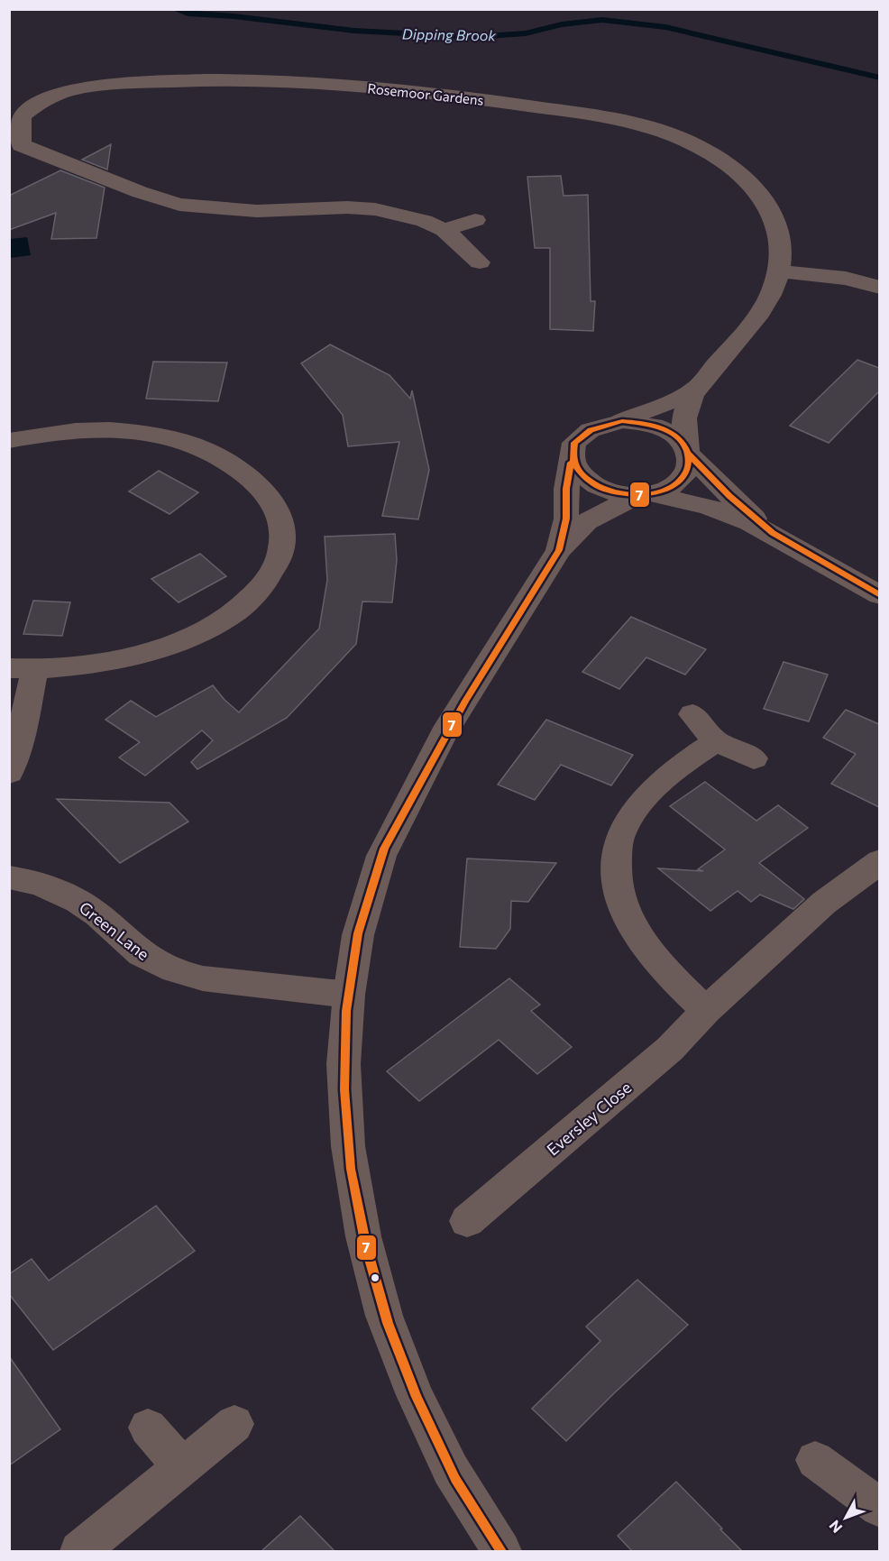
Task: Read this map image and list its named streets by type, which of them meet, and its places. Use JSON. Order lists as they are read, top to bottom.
{
  "streets": {
    "street": ["Rosemoor Gardens", "Green Lane", "Eversley Close"]
  },
  "water": ["Dipping Brook"],
  "lines": ["transit line 7"],
  "north": "bottom left"
}
